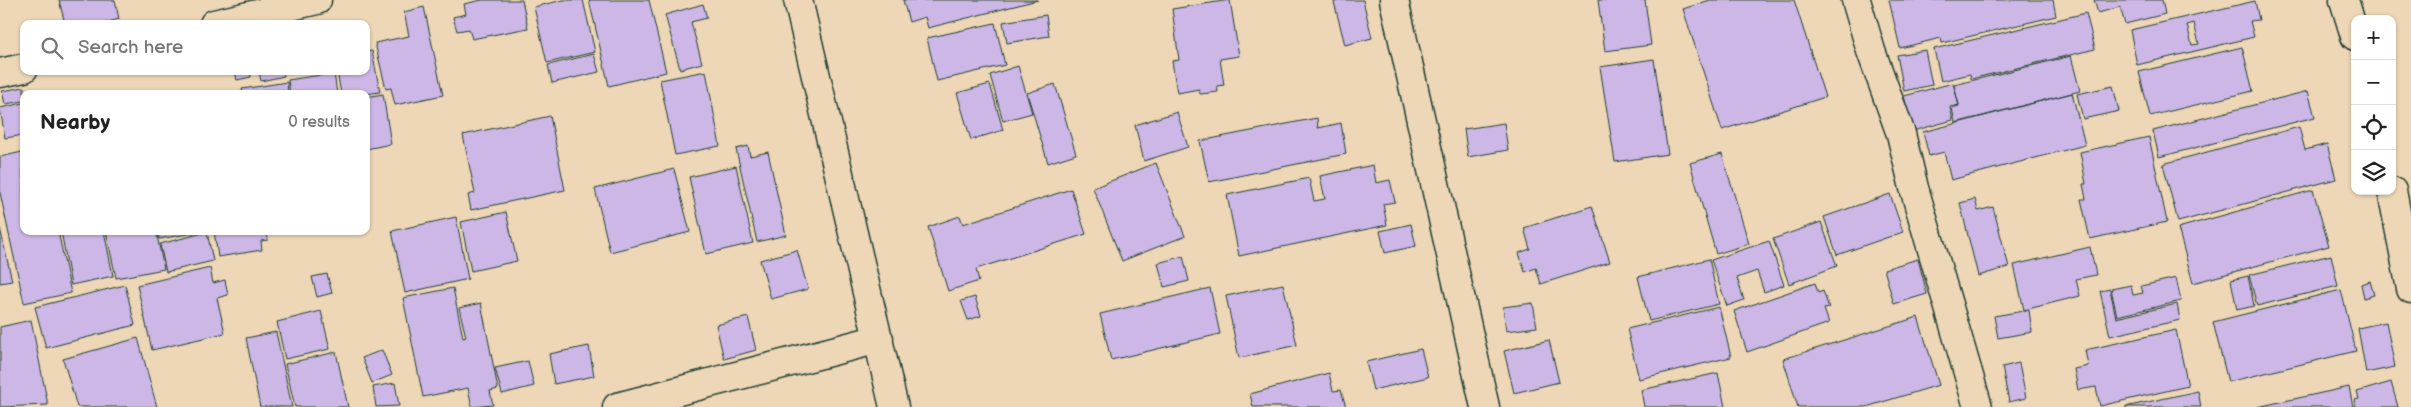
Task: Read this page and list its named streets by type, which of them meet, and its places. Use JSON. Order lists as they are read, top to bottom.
{
  "page": {
    "map_buttons": ["+", "−"],
    "search": "Search here",
    "heading": ["Nearby", "0 results"]
  }
}
